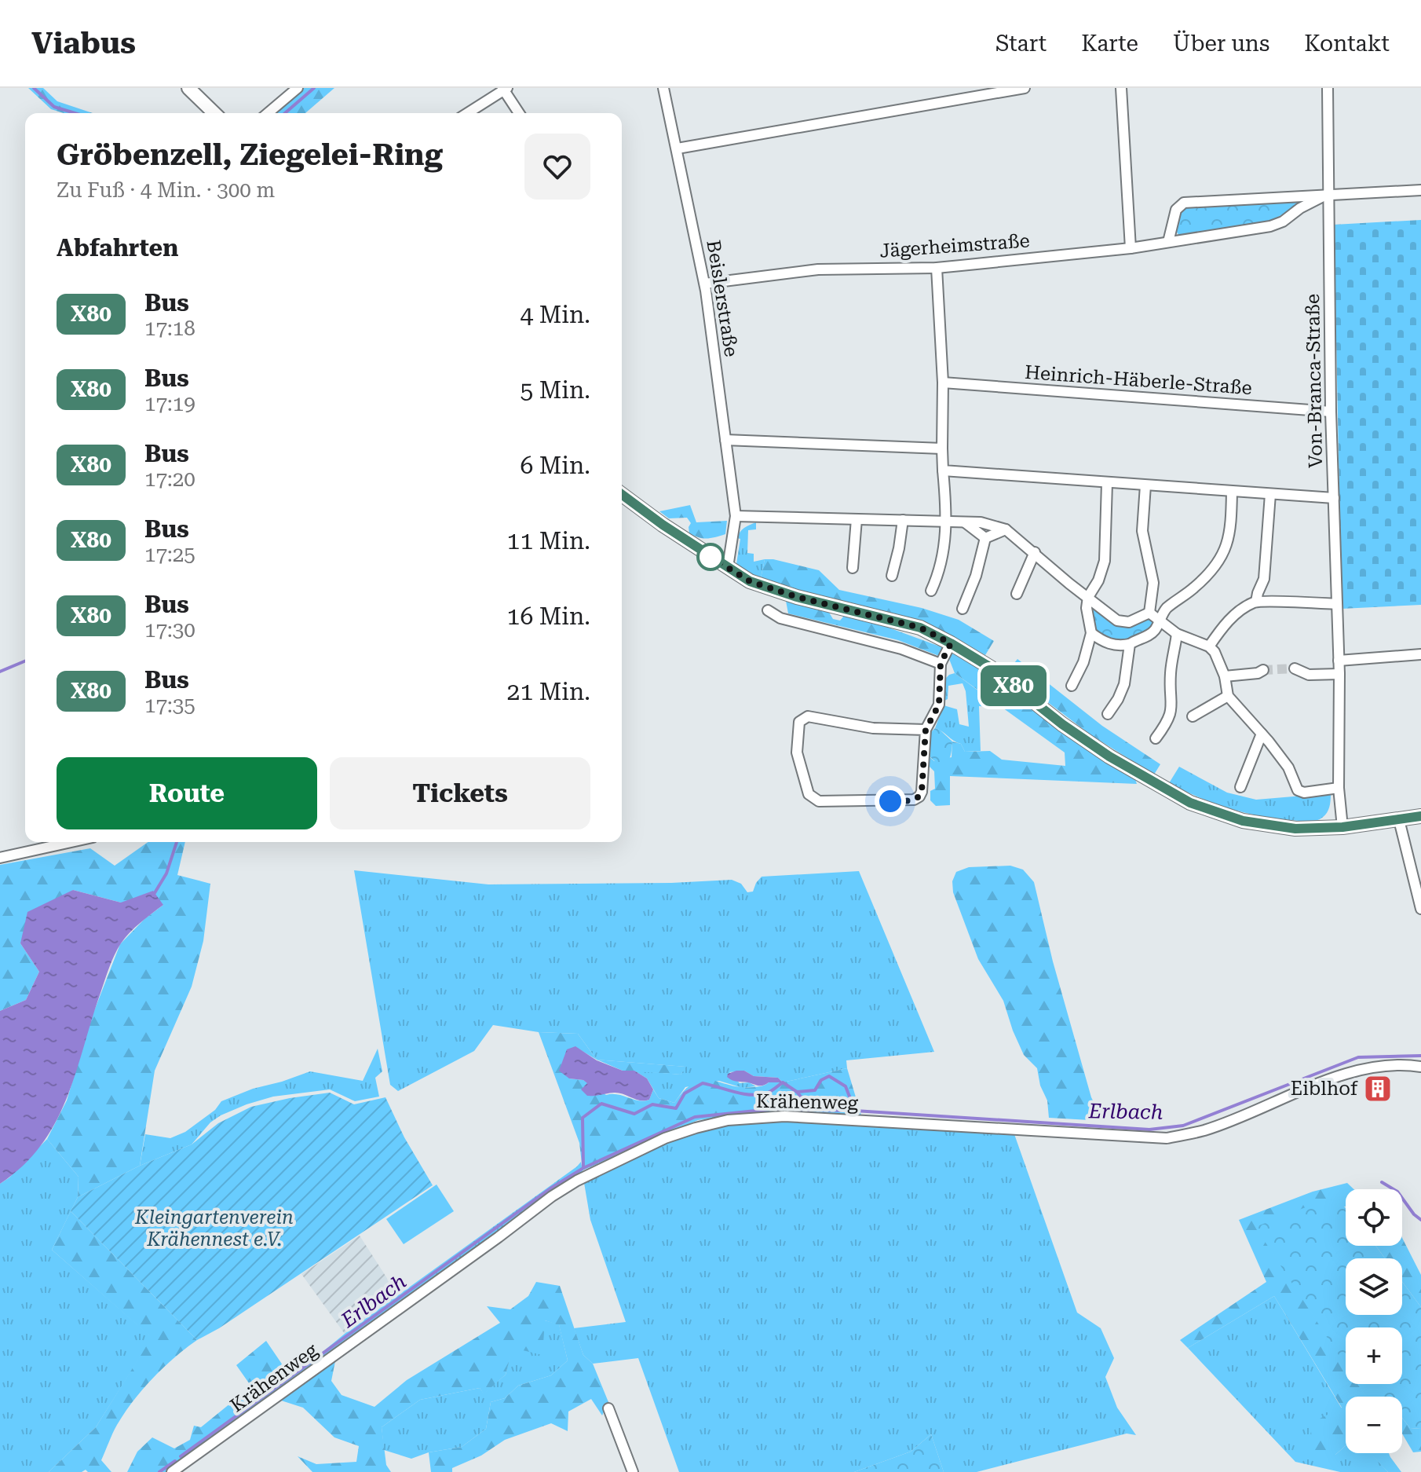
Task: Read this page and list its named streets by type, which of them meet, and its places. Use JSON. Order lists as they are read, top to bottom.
{
  "streets": {
    "street": [
      "Jägerheimstraße",
      "Beislerstraße",
      "Heinrich-Häberle-Straße",
      "Von-Branca-Straße",
      "Krähenweg"
    ]
  },
  "crossings": [
    ["Jägerheimstraße", "Beislerstraße"],
    ["Jägerheimstraße", "Von-Branca-Straße"],
    ["Heinrich-Häberle-Straße", "Von-Branca-Straße"]
  ],
  "water": ["Erlbach"],
  "parks": ["Kleingartenverein Krähennest e.V."],
  "places": {
    "building": ["Eiblhof"]
  },
  "lines": ["bus line X80"],
  "page": {
    "header": "Viabus",
    "nav": [
      "Start",
      "Karte",
      "Über uns",
      "Kontakt"
    ],
    "on_map": "X80",
    "heading": [
      ["Gröbenzell, Ziegelei-Ring", "Zu Fuß · 4 Min. · 300 m"],
      "Abfahrten"
    ],
    "list": [
      {
        "mark": "X80",
        "name": "Bus",
        "note": "17:18",
        "value": "4 Min."
      },
      {
        "mark": "X80",
        "name": "Bus",
        "note": "17:19",
        "value": "5 Min."
      },
      {
        "mark": "X80",
        "name": "Bus",
        "note": "17:20",
        "value": "6 Min."
      },
      {
        "mark": "X80",
        "name": "Bus",
        "note": "17:25",
        "value": "11 Min."
      },
      {
        "mark": "X80",
        "name": "Bus",
        "note": "17:30",
        "value": "16 Min."
      },
      {
        "mark": "X80",
        "name": "Bus",
        "note": "17:35",
        "value": "21 Min."
      }
    ],
    "buttons": ["Route", "Tickets"],
    "map_buttons": ["+", "−"]
  }
}
